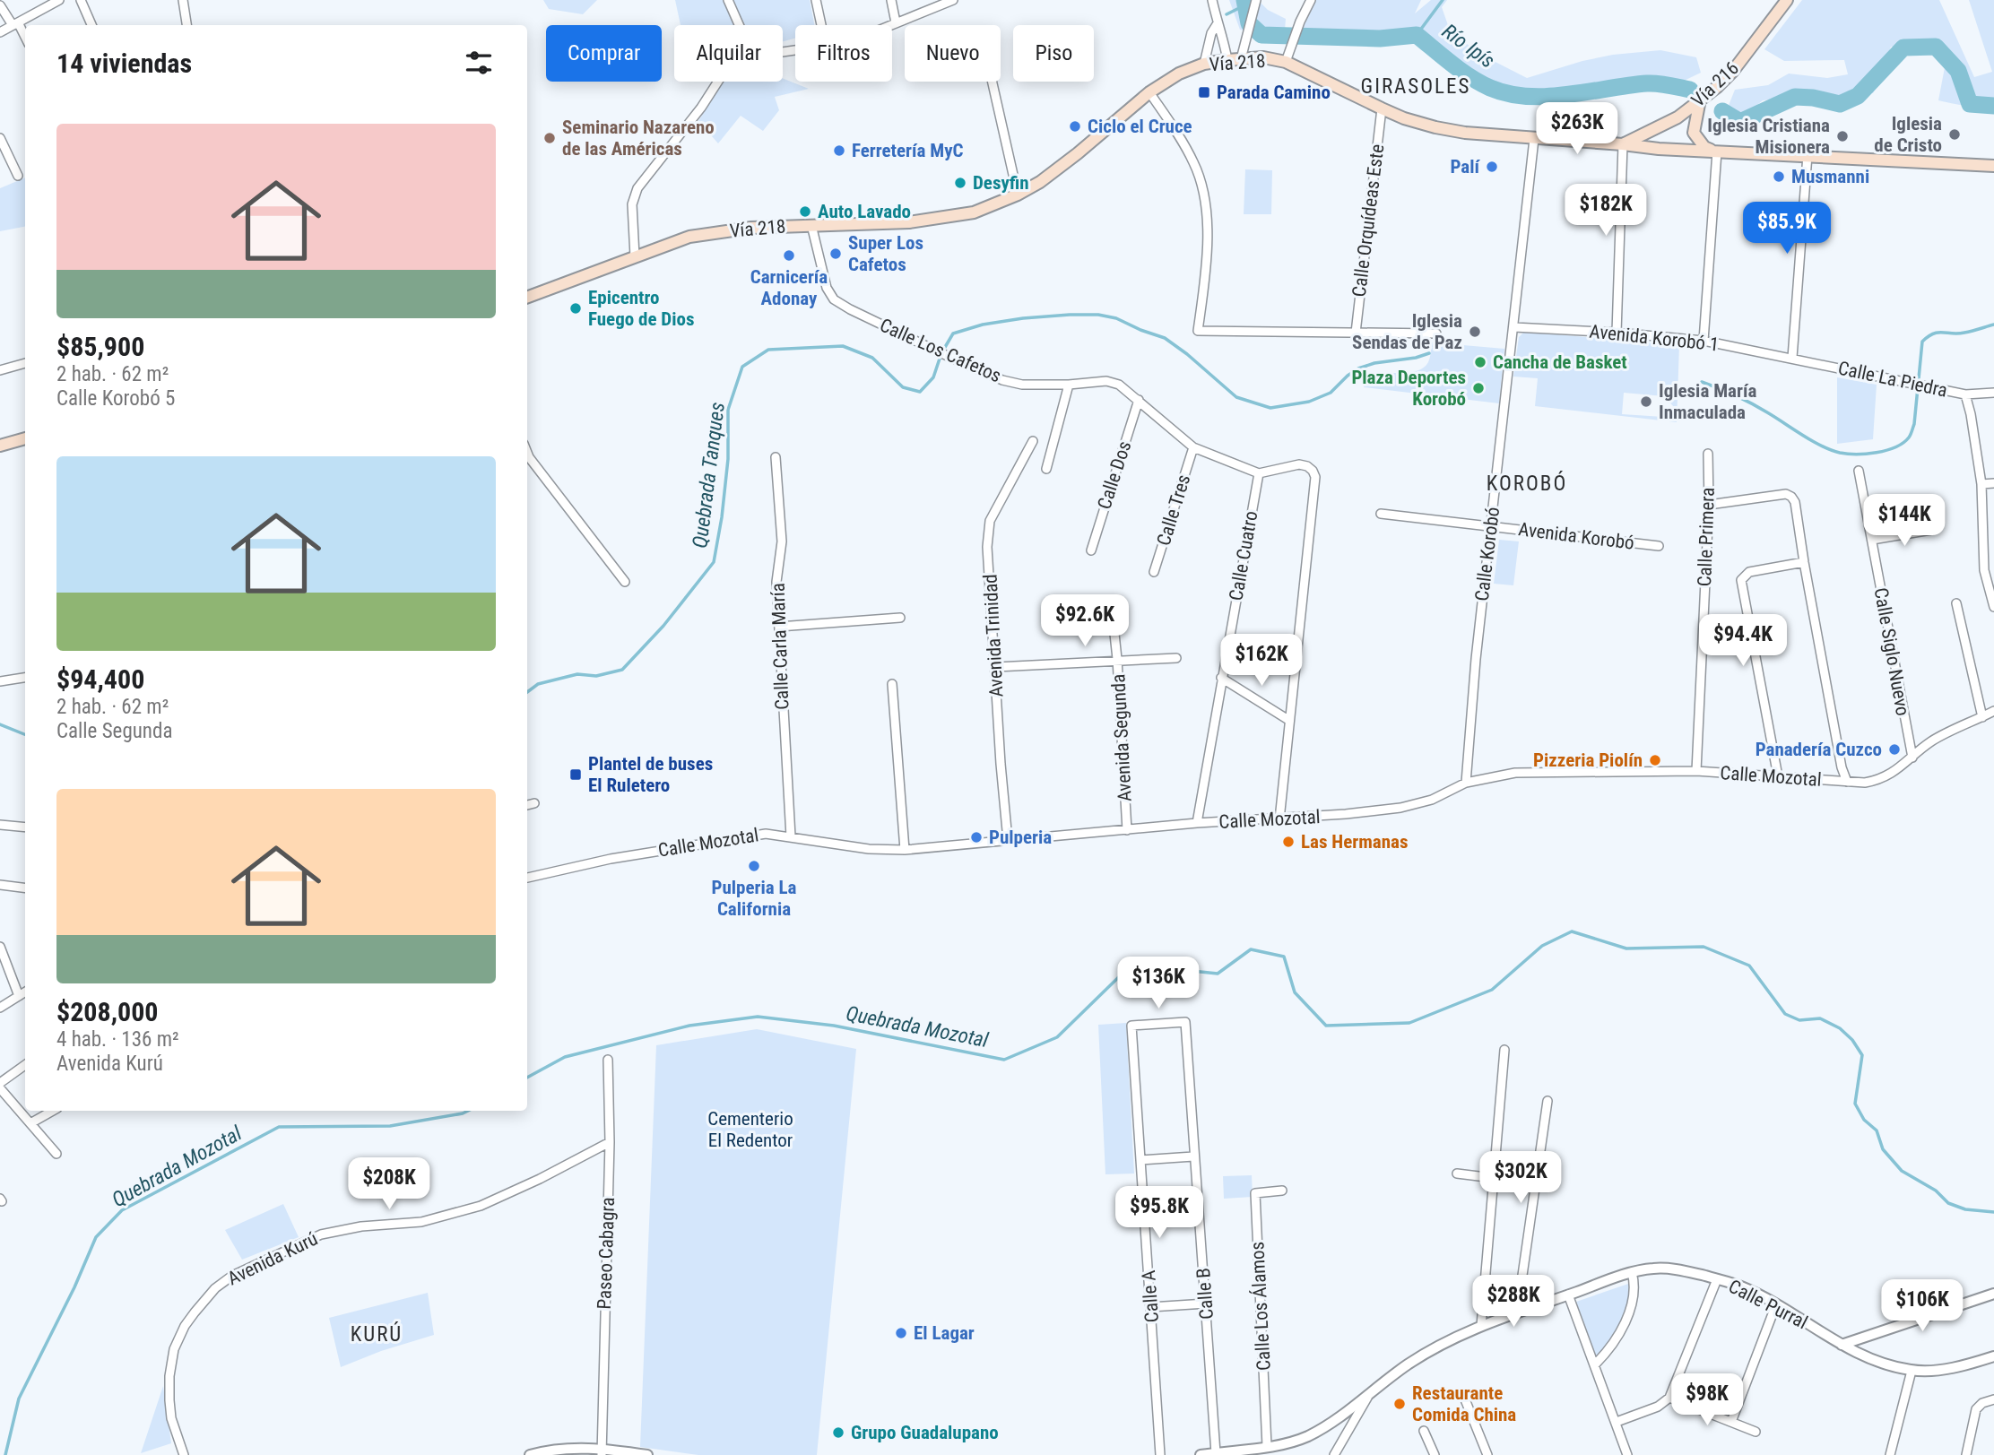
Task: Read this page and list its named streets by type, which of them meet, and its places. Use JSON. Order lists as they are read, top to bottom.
{
  "streets": {
    "main road": ["Vía 218", "Vía 216"],
    "street": [
      "Calle Orquídeas Este",
      "Avenida Korobó 1",
      "Calle Los Cafetos",
      "Calle La Piedra",
      "Calle Dos",
      "Calle Tres",
      "Avenida Korobó",
      "Calle Primera",
      "Calle Korobó",
      "Calle Cuatro",
      "Avenida Trinidad",
      "Calle Carla María",
      "Calle Siglo Nuevo",
      "Avenida Segunda",
      "Calle Mozotal",
      "Paseo Cabagra",
      "Avenida Kurú",
      "Calle B",
      "Calle A",
      "Calle Purral",
      "Calle Los Álamos"
    ]
  },
  "crossings": [
    ["Vía 218", "Vía 216"],
    ["Vía 218", "Calle Orquídeas Este"],
    ["Vía 218", "Calle Los Cafetos"],
    ["Vía 218", "Calle Korobó"],
    ["Avenida Korobó 1", "Calle La Piedra"],
    ["Avenida Korobó 1", "Calle Korobó"],
    ["Calle Los Cafetos", "Calle Dos"],
    ["Calle Los Cafetos", "Calle Tres"],
    ["Calle Los Cafetos", "Calle Cuatro"],
    ["Avenida Korobó", "Calle Korobó"],
    ["Calle Primera", "Calle Mozotal"],
    ["Calle Korobó", "Calle Mozotal"],
    ["Calle Cuatro", "Calle Mozotal"],
    ["Avenida Trinidad", "Calle Mozotal"],
    ["Calle Carla María", "Calle Mozotal"],
    ["Calle Siglo Nuevo", "Calle Mozotal"],
    ["Avenida Segunda", "Calle Mozotal"],
    ["Paseo Cabagra", "Avenida Kurú"],
    ["Calle B", "Calle A"],
    ["Calle B", "Calle Purral"],
    ["Calle Purral", "Calle Los Álamos"]
  ],
  "districts": ["GIRASOLES", "KOROBÓ", "KURÚ"],
  "water": ["Río Ipís", "Quebrada Tanques", "Quebrada Mozotal"],
  "parks": ["Cementerio El Redentor"],
  "places": {
    "transit": ["Parada Camino", "Plantel de buses El Ruletero"],
    "other": [
      "Ciclo el Cruce",
      "Iglesia de Cristo",
      "Iglesia Cristiana Misionera",
      "Seminario Nazareno de las Américas",
      "Ferretería MyC",
      "Palí",
      "Musmanni",
      "Desyfin",
      "Auto Lavado",
      "Super Los Cafetos",
      "Carnicería Adonay",
      "Epicentro Fuego de Dios",
      "Iglesia Sendas de Paz",
      "Cancha de Basket",
      "Plaza Deportes Korobó",
      "Iglesia María Inmaculada",
      "Panadería Cuzco",
      "Pizzeria Piolín",
      "Pulperia",
      "Las Hermanas",
      "Pulperia La California",
      "El Lagar",
      "Restaurante Comida China",
      "Grupo Guadalupano"
    ]
  },
  "page": {
    "chip": [
      "Comprar",
      "Alquilar",
      "Filtros",
      "Nuevo",
      "Piso"
    ],
    "heading": "14 viviendas",
    "list": [
      {
        "name": "$85,900",
        "note": "2 hab. · 62 m² · Calle Korobó 5"
      },
      {
        "name": "$94,400",
        "note": "2 hab. · 62 m² · Calle Segunda"
      },
      {
        "name": "$208,000",
        "note": "4 hab. · 136 m² · Avenida Kurú"
      }
    ],
    "price": [
      "$263K",
      "$182K",
      "$85.9K",
      "$144K",
      "$92.6K",
      "$94.4K",
      "$162K",
      "$136K",
      "$302K",
      "$208K",
      "$95.8K",
      "$288K",
      "$106K",
      "$98K"
    ]
  }
}
